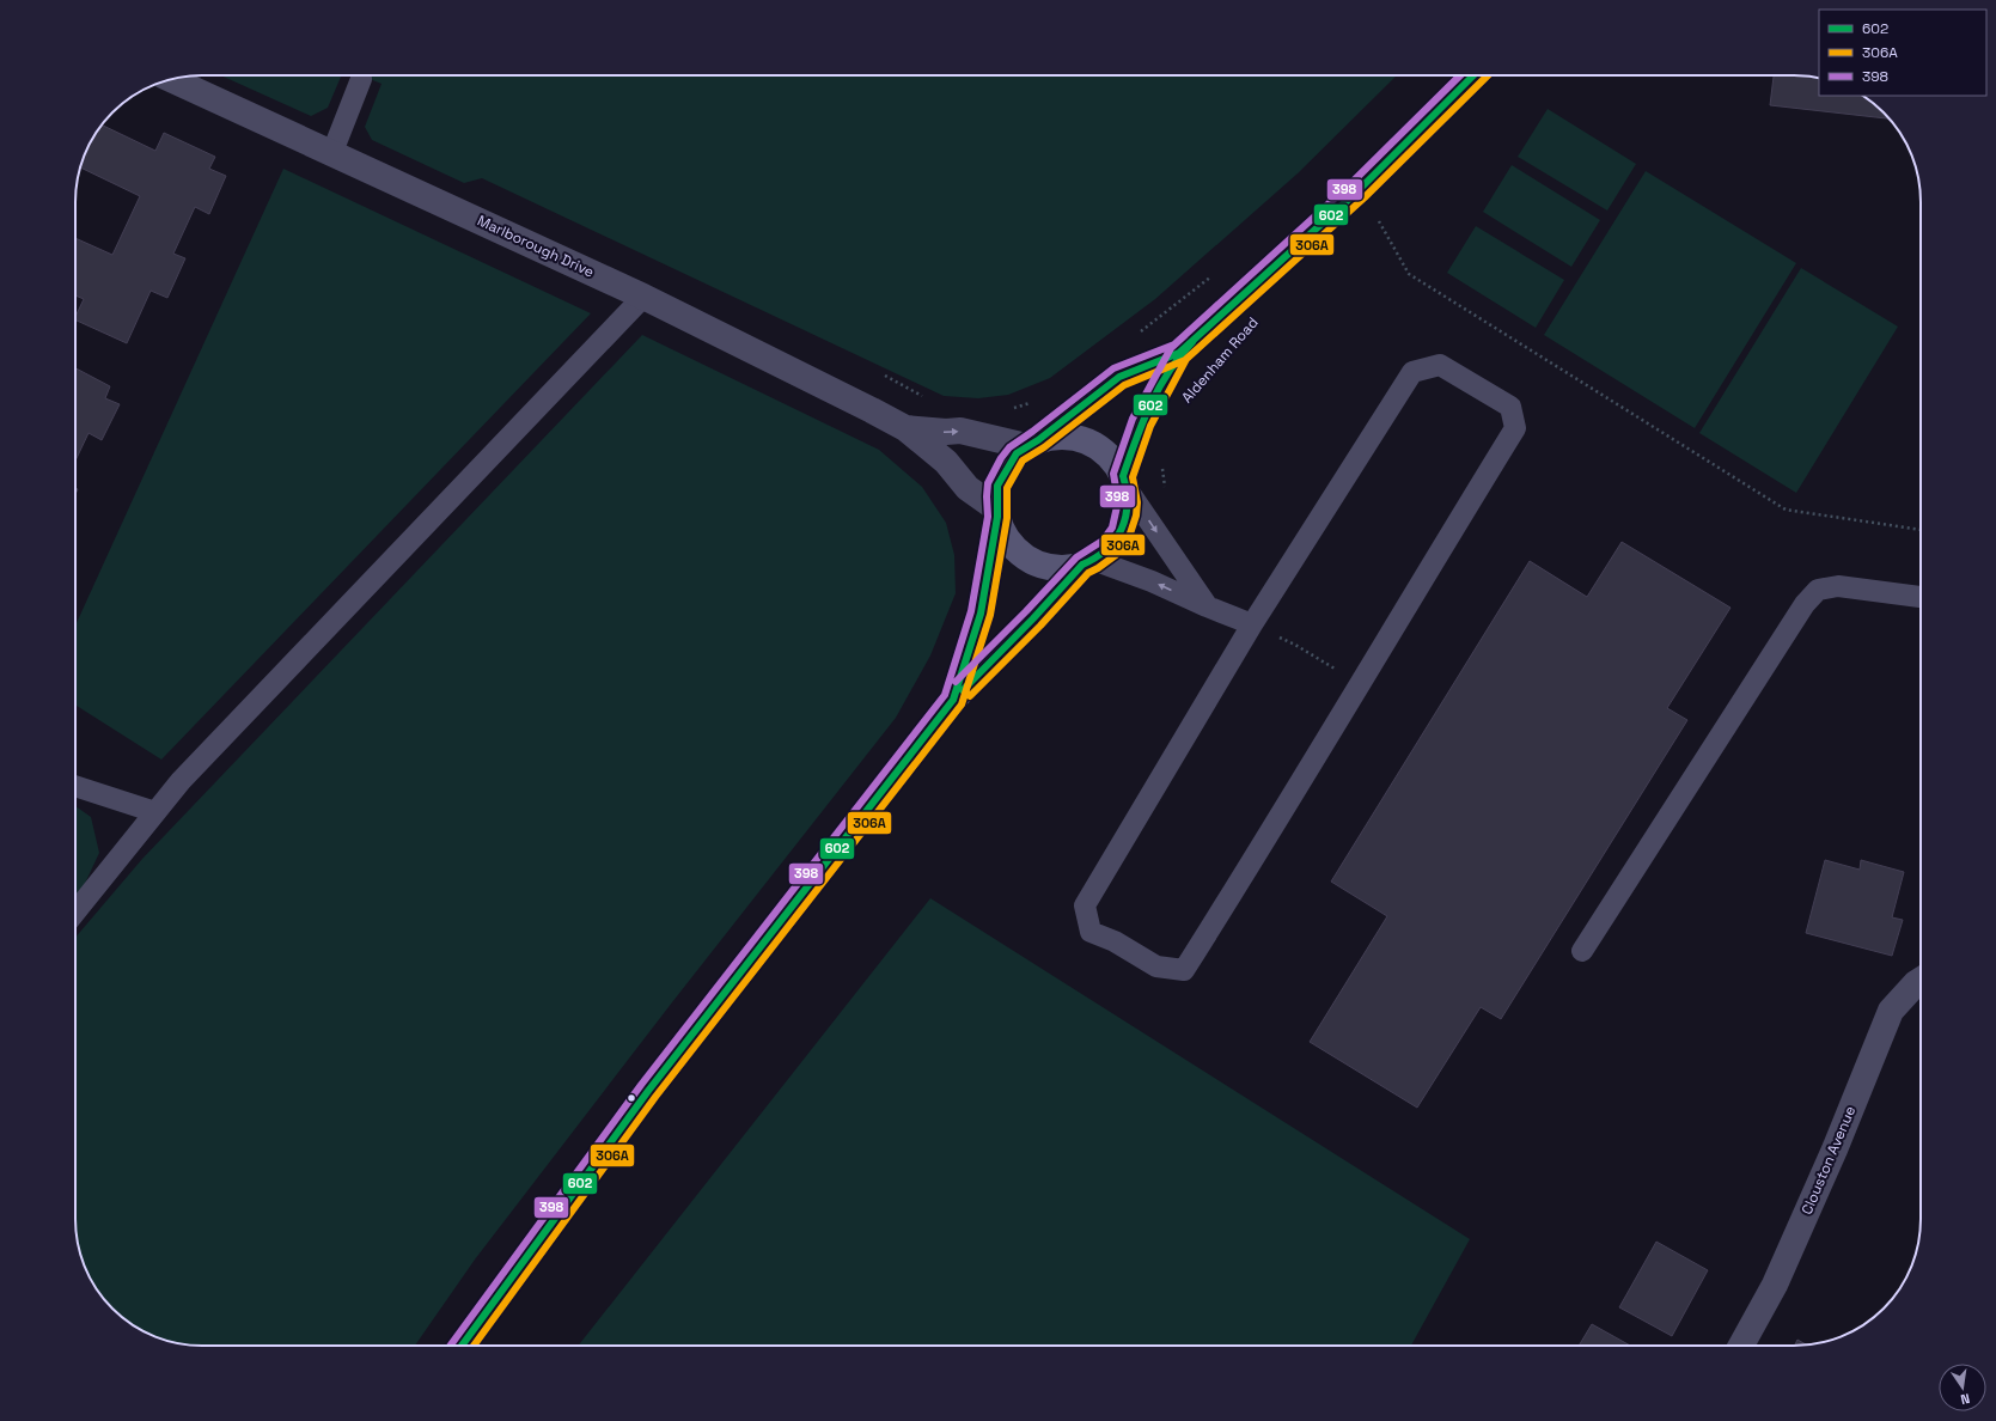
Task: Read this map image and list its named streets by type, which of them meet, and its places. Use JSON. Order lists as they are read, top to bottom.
{
  "streets": {
    "main road": ["Aldenham Road"],
    "street": ["Marlborough Drive", "Clouston Avenue"]
  },
  "crossings": [
    ["Marlborough Drive", "Aldenham Road"]
  ],
  "lines": ["transit line 602", "transit line 306A", "transit line 398"],
  "legend": ["602", "306A", "398"],
  "north": "bottom"
}
